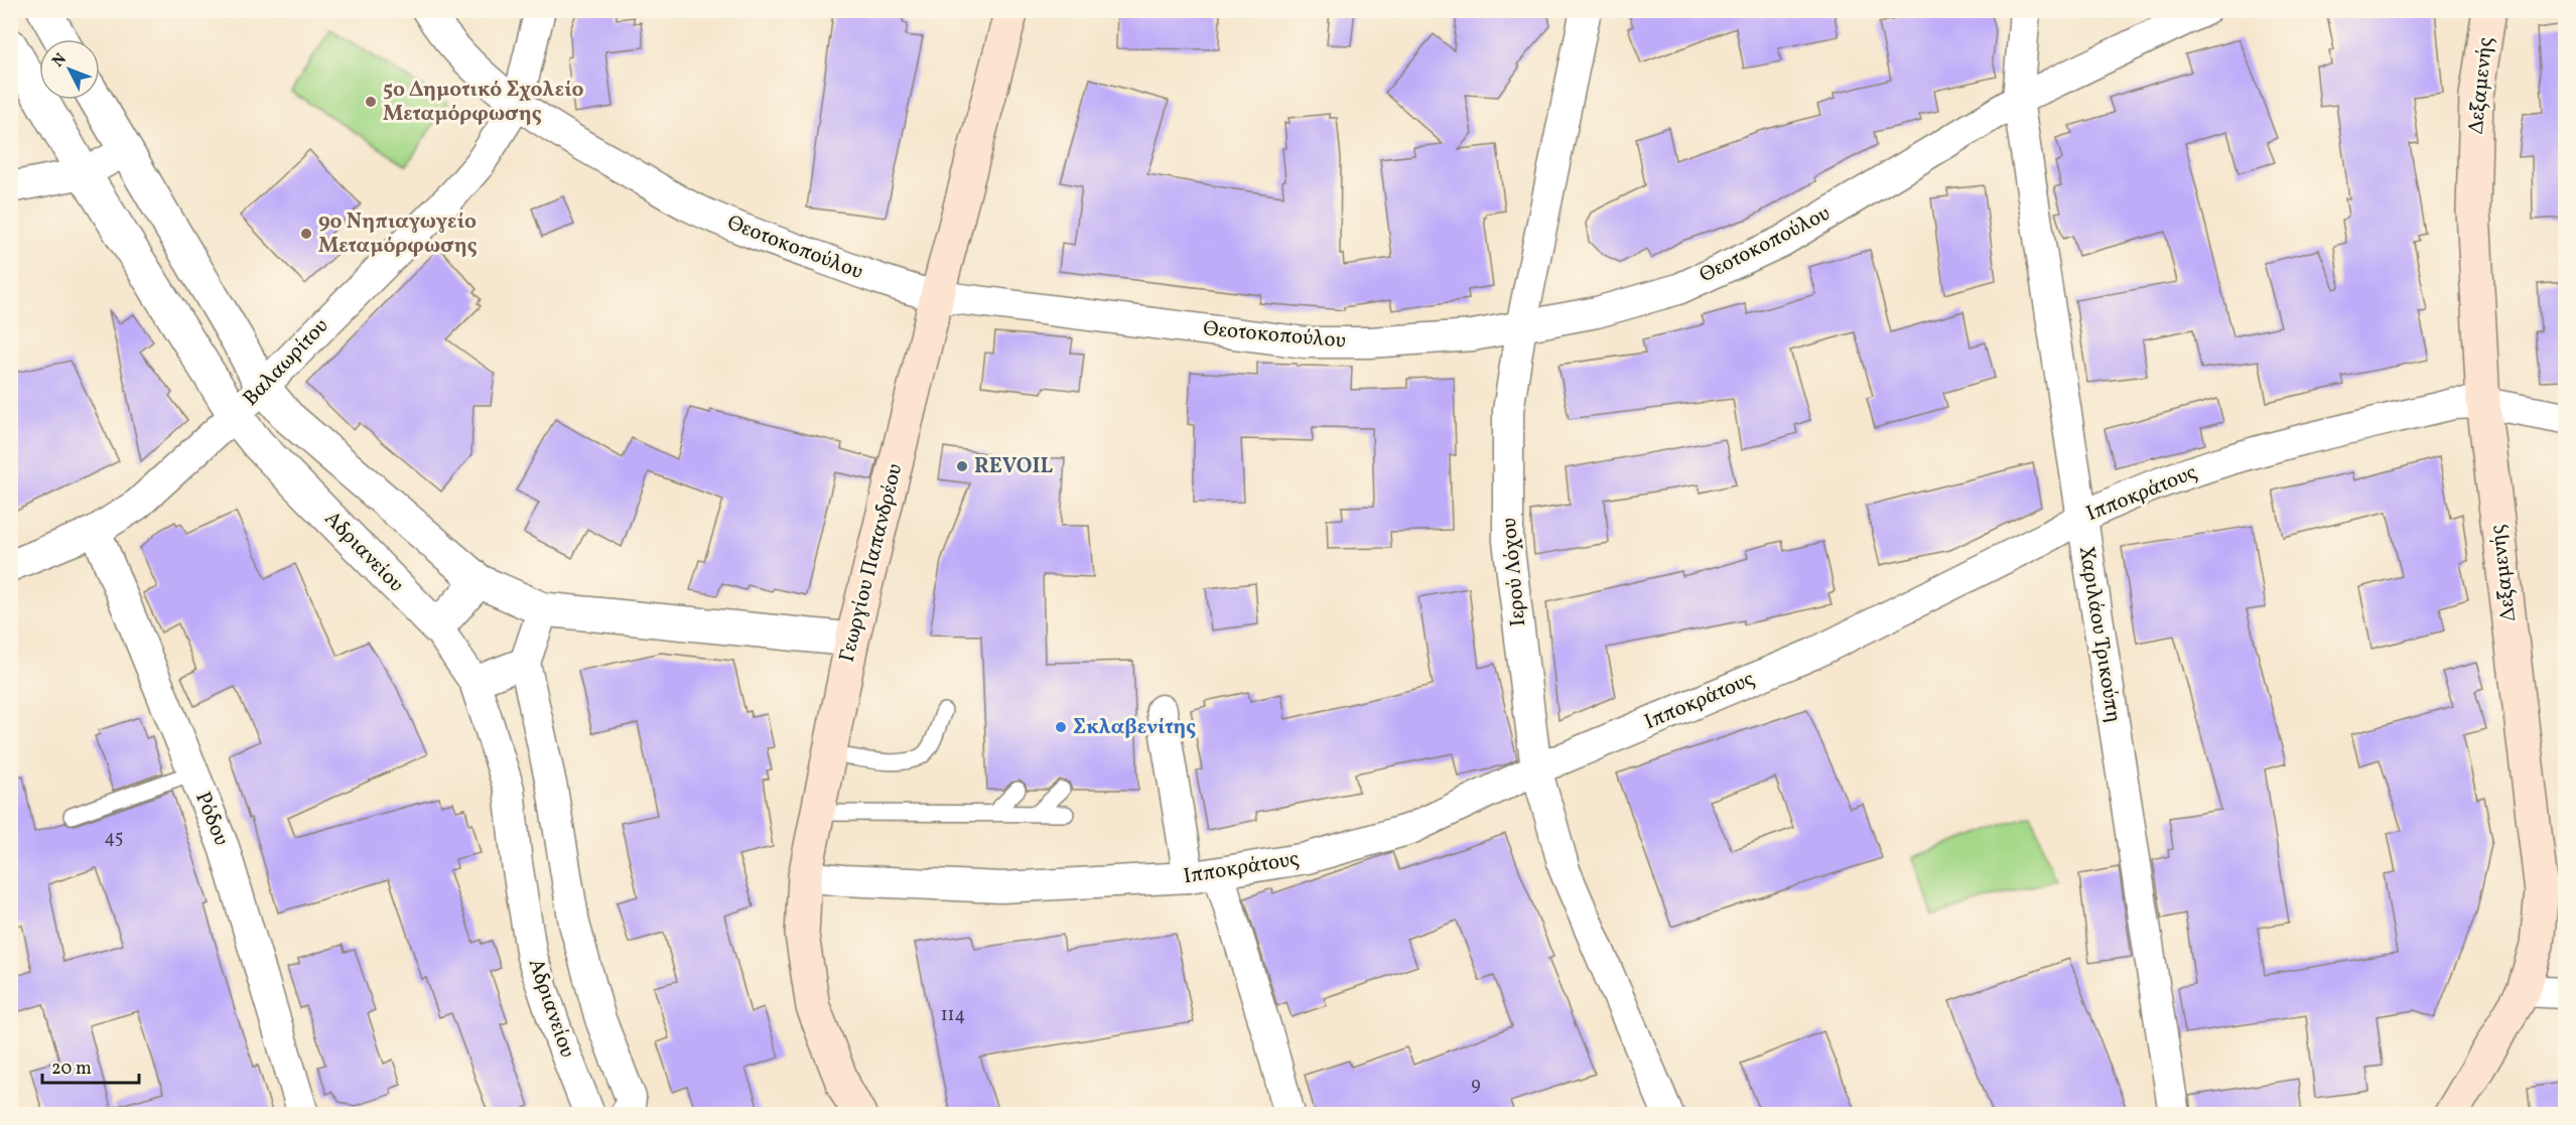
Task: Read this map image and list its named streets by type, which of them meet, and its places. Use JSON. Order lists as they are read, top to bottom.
{
  "streets": {
    "main road": ["Δεξαμενής", "Γεωργίου Παπανδρέου"],
    "street": [
      "Θεοτοκοπούλου",
      "Βαλαωρίτου",
      "Ιπποκράτους",
      "Αδριανείου",
      "Ιερού Λόχου",
      "Χαριλάου Τρικούπη",
      "Ρόδου"
    ]
  },
  "crossings": [
    ["Δεξαμενής", "Ιπποκράτους"],
    ["Θεοτοκοπούλου", "Βαλαωρίτου"],
    ["Θεοτοκοπούλου", "Γεωργίου Παπανδρέου"],
    ["Θεοτοκοπούλου", "Ιερού Λόχου"],
    ["Θεοτοκοπούλου", "Χαριλάου Τρικούπη"],
    ["Βαλαωρίτου", "Αδριανείου"],
    ["Βαλαωρίτου", "Ρόδου"],
    ["Ιπποκράτους", "Γεωργίου Παπανδρέου"],
    ["Ιπποκράτους", "Ιερού Λόχου"],
    ["Ιπποκράτους", "Χαριλάου Τρικούπη"]
  ],
  "places": [
    "5ο Δημοτικό Σχολείο Μεταμόρφωσης",
    "9ο Νηπιαγωγείο Μεταμόρφωσης",
    "REVOIL",
    "Σκλαβενίτης"
  ],
  "house_numbers": ["45", "114", "9"],
  "scale_bar": "20 m",
  "north": "top left"
}
